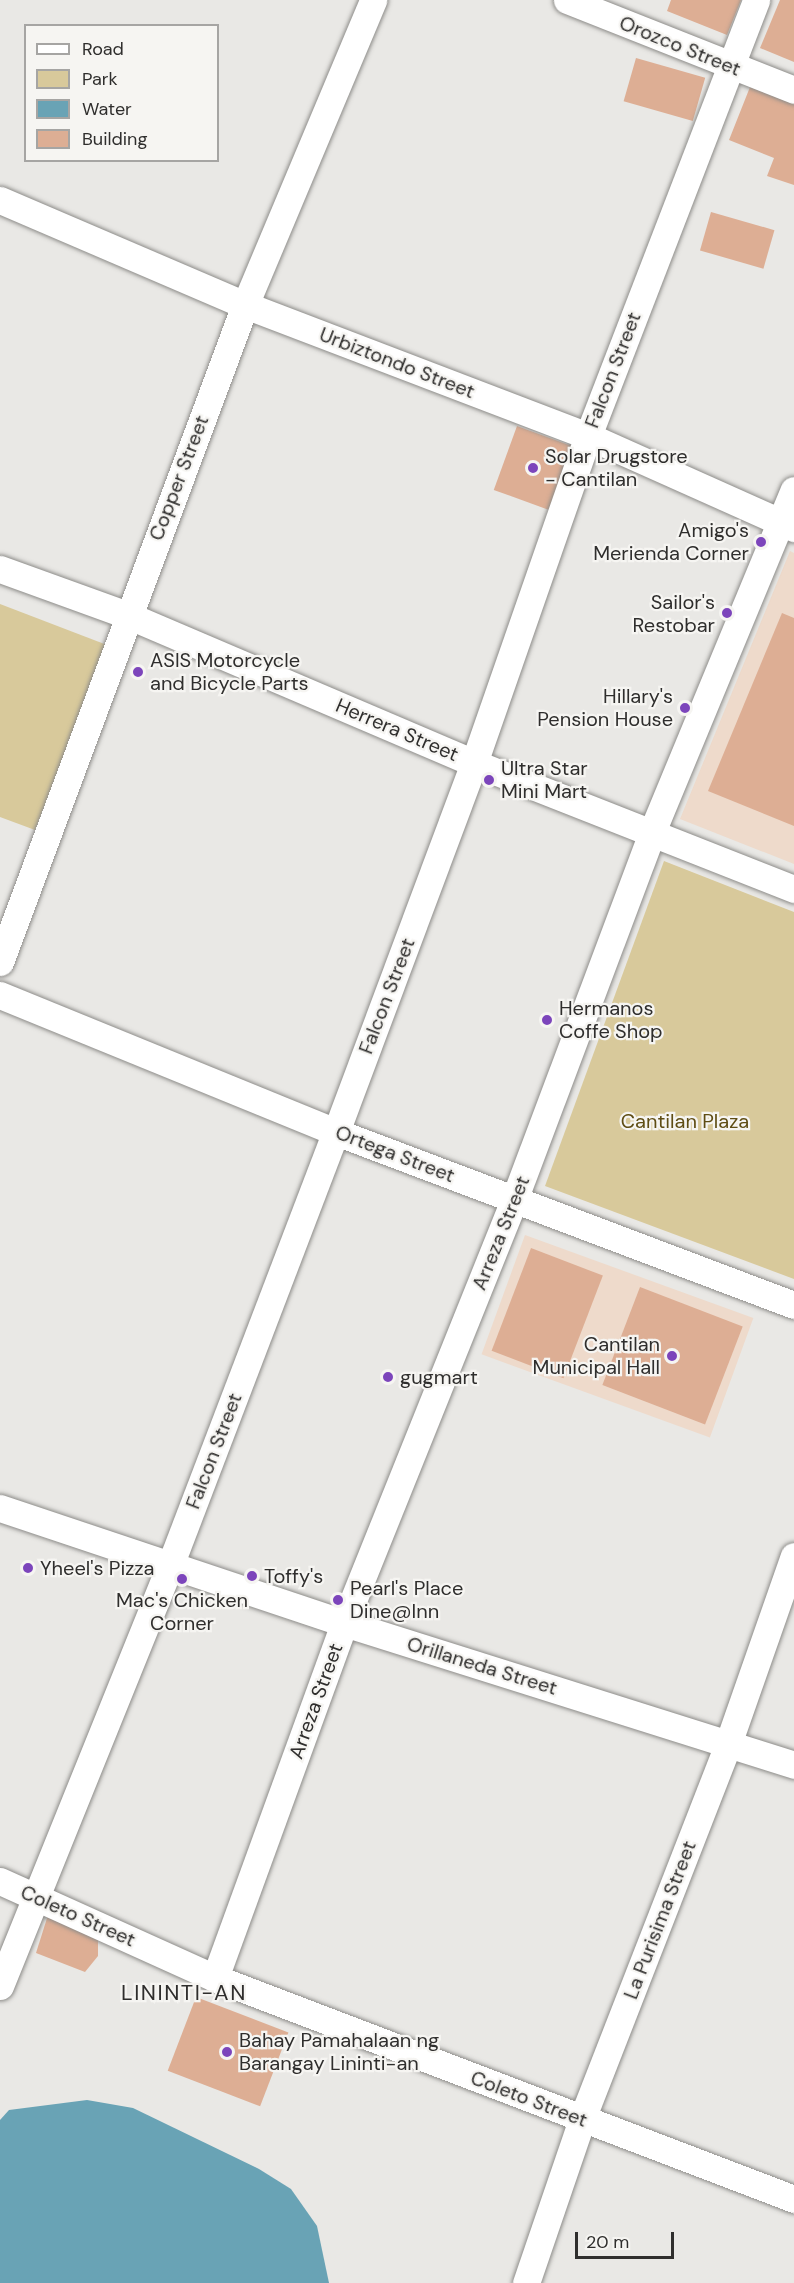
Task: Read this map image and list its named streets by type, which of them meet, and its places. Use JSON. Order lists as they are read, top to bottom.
{
  "streets": {
    "street": [
      "Orozco Street",
      "Urbiztondo Street",
      "Falcon Street",
      "Copper Street",
      "Herrera Street",
      "Ortega Street",
      "Arreza Street",
      "Orillaneda Street",
      "Coleto Street",
      "La Purisima Street"
    ]
  },
  "crossings": [
    ["Orozco Street", "Falcon Street"],
    ["Urbiztondo Street", "Falcon Street"],
    ["Urbiztondo Street", "Copper Street"],
    ["Urbiztondo Street", "Arreza Street"],
    ["Falcon Street", "Herrera Street"],
    ["Falcon Street", "Ortega Street"],
    ["Falcon Street", "Orillaneda Street"],
    ["Falcon Street", "Coleto Street"],
    ["Copper Street", "Herrera Street"],
    ["Herrera Street", "Arreza Street"],
    ["Ortega Street", "Arreza Street"],
    ["Arreza Street", "Orillaneda Street"],
    ["Arreza Street", "Coleto Street"],
    ["Orillaneda Street", "La Purisima Street"],
    ["Coleto Street", "La Purisima Street"]
  ],
  "districts": ["LININTI-AN"],
  "parks": ["Cantilan Plaza"],
  "places": [
    "Solar Drugstore - Cantilan",
    "Amigo's Merienda Corner",
    "Sailor's Restobar",
    "ASIS Motorcycle and Bicycle Parts",
    "Hillary's Pension House",
    "Ultra Star Mini Mart",
    "Hermanos Coffe Shop",
    "Cantilan Municipal Hall",
    "gugmart",
    "Yheel's Pizza",
    "Toffy's",
    "Mac's Chicken Corner",
    "Pearl's Place Dine@Inn",
    "Bahay Pamahalaan ng Barangay Lininti-an"
  ],
  "legend": [
    "Road",
    "Park",
    "Water",
    "Building"
  ],
  "scale_bar": "20 m"
}
